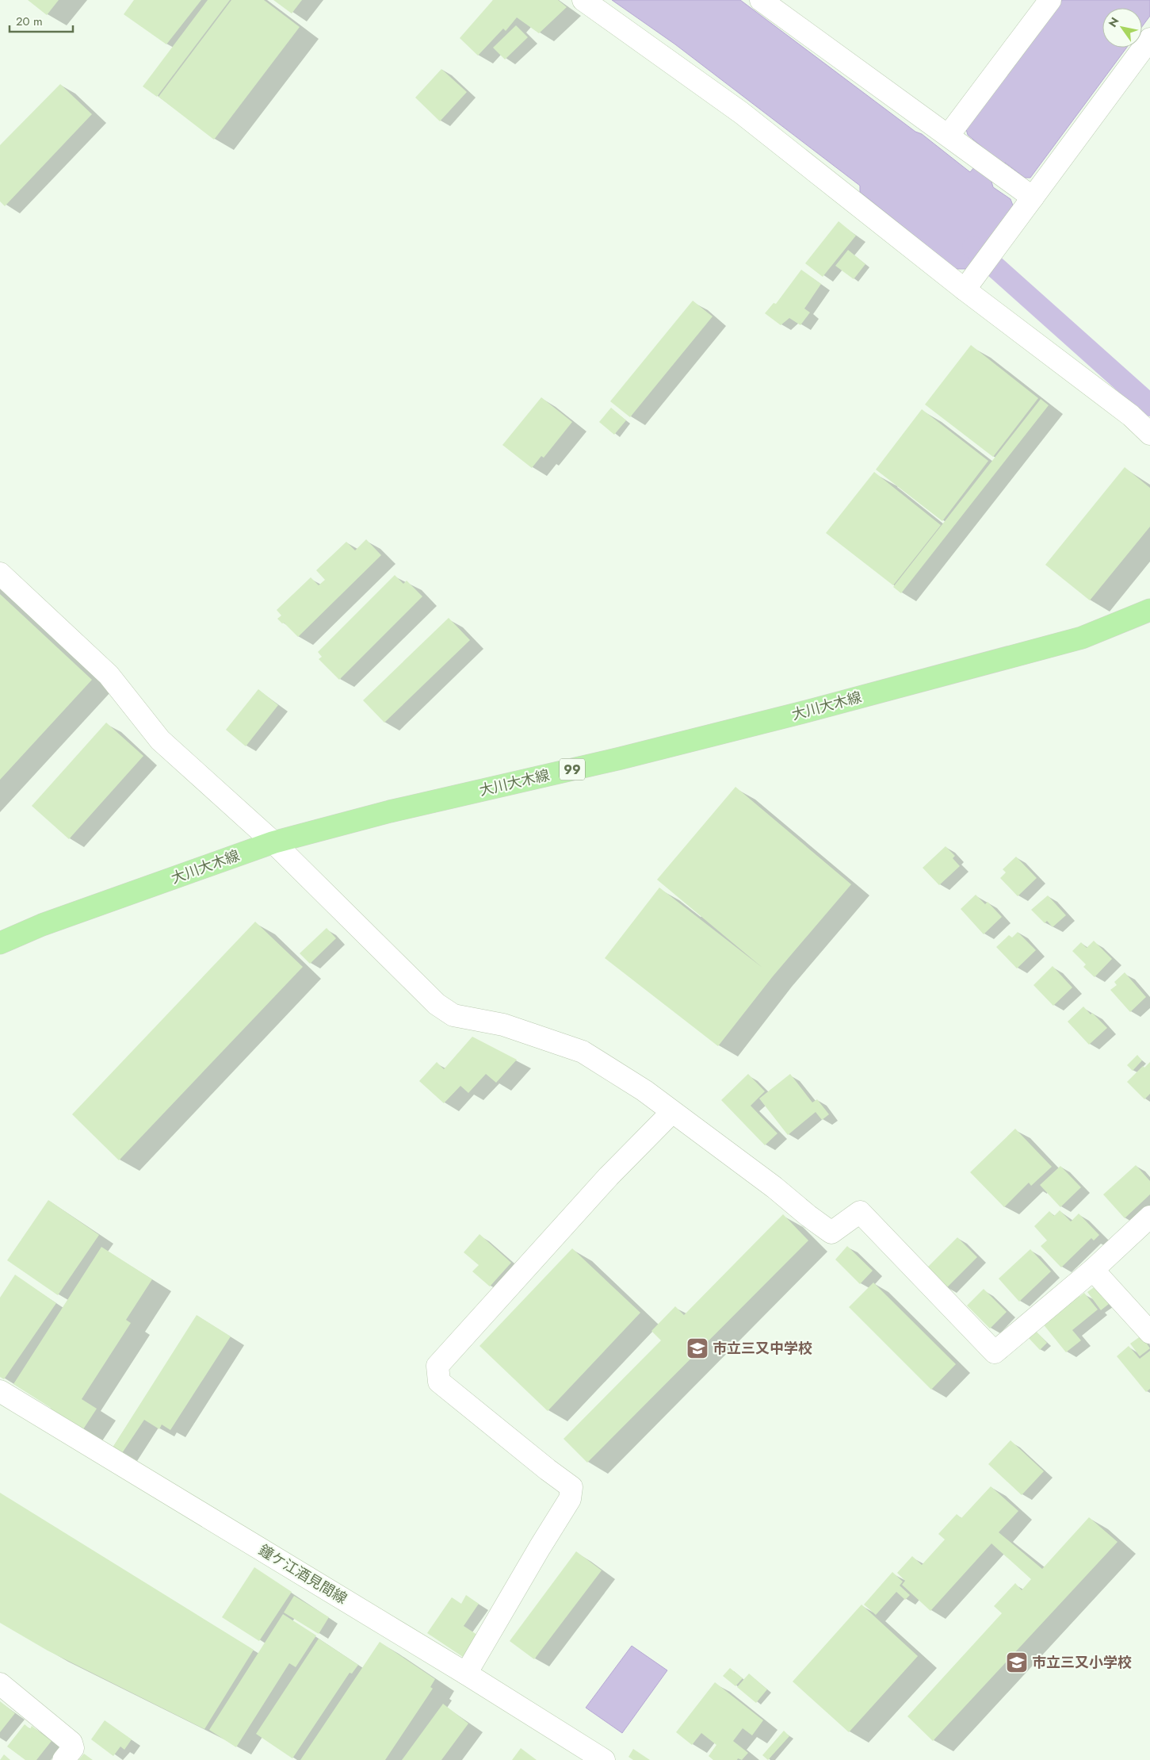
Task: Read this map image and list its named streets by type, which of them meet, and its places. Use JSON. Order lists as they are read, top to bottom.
{
  "streets": {
    "main road": ["大川大木線", "99"],
    "street": ["鐘ケ江酒見間線"]
  },
  "places": {
    "school or university": ["市立三又中学校", "市立三又小学校"]
  },
  "scale_bar": "20 m",
  "north": "top left"
}
